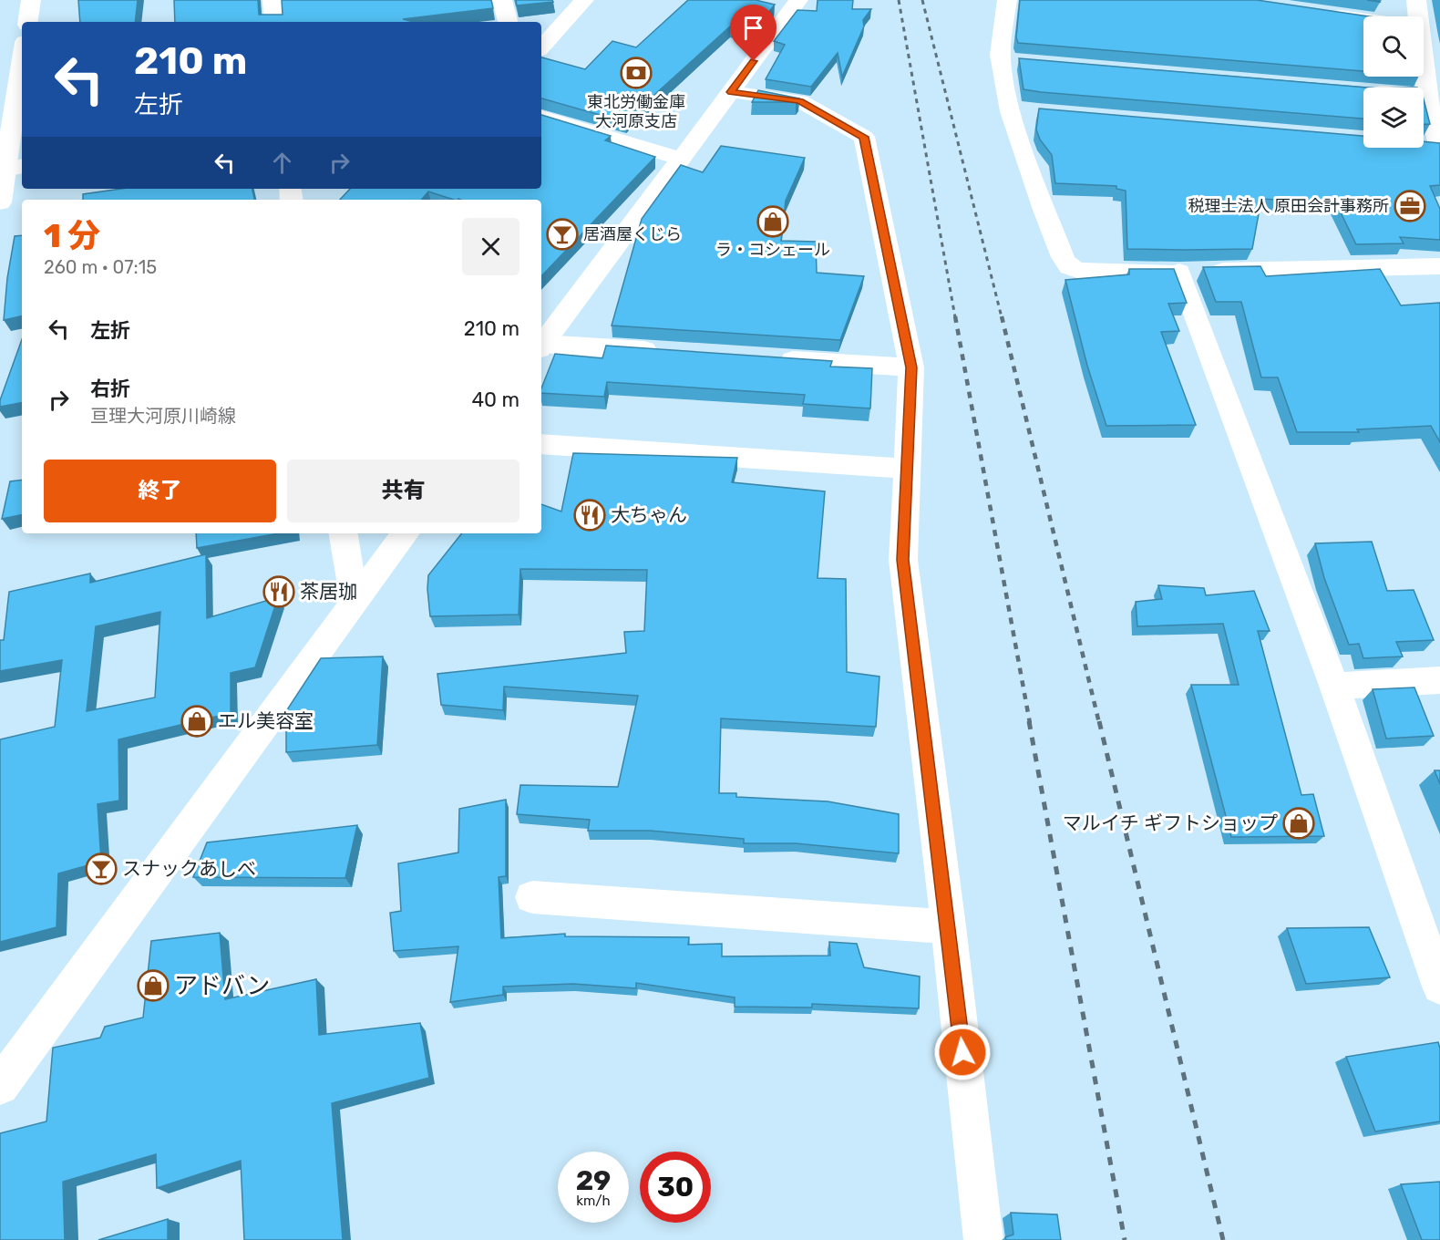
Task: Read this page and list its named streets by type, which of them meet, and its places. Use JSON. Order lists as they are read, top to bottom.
{
  "places": {
    "bank": ["東北労働金庫 大河原支店"],
    "office": ["税理士法人 原田会計事務所"],
    "shop": [
      "ラ・コシェール",
      "エル美容室",
      "マルイチ ギフトショップ",
      "アドバン"
    ],
    "bar": ["居酒屋くじら", "スナックあしべ"],
    "restaurant": ["大ちゃん", "茶居珈"]
  },
  "page": {
    "turn": ["210 m", "左折"],
    "heading": ["1 分", "260 m · 07:15"],
    "list": [
      {
        "name": "左折",
        "value": "210 m"
      },
      {
        "name": "右折",
        "note": "亘理大河原川崎線",
        "value": "40 m"
      }
    ],
    "buttons": ["終了", "共有"],
    "speed": "29 km/h",
    "limit": "30"
  }
}
